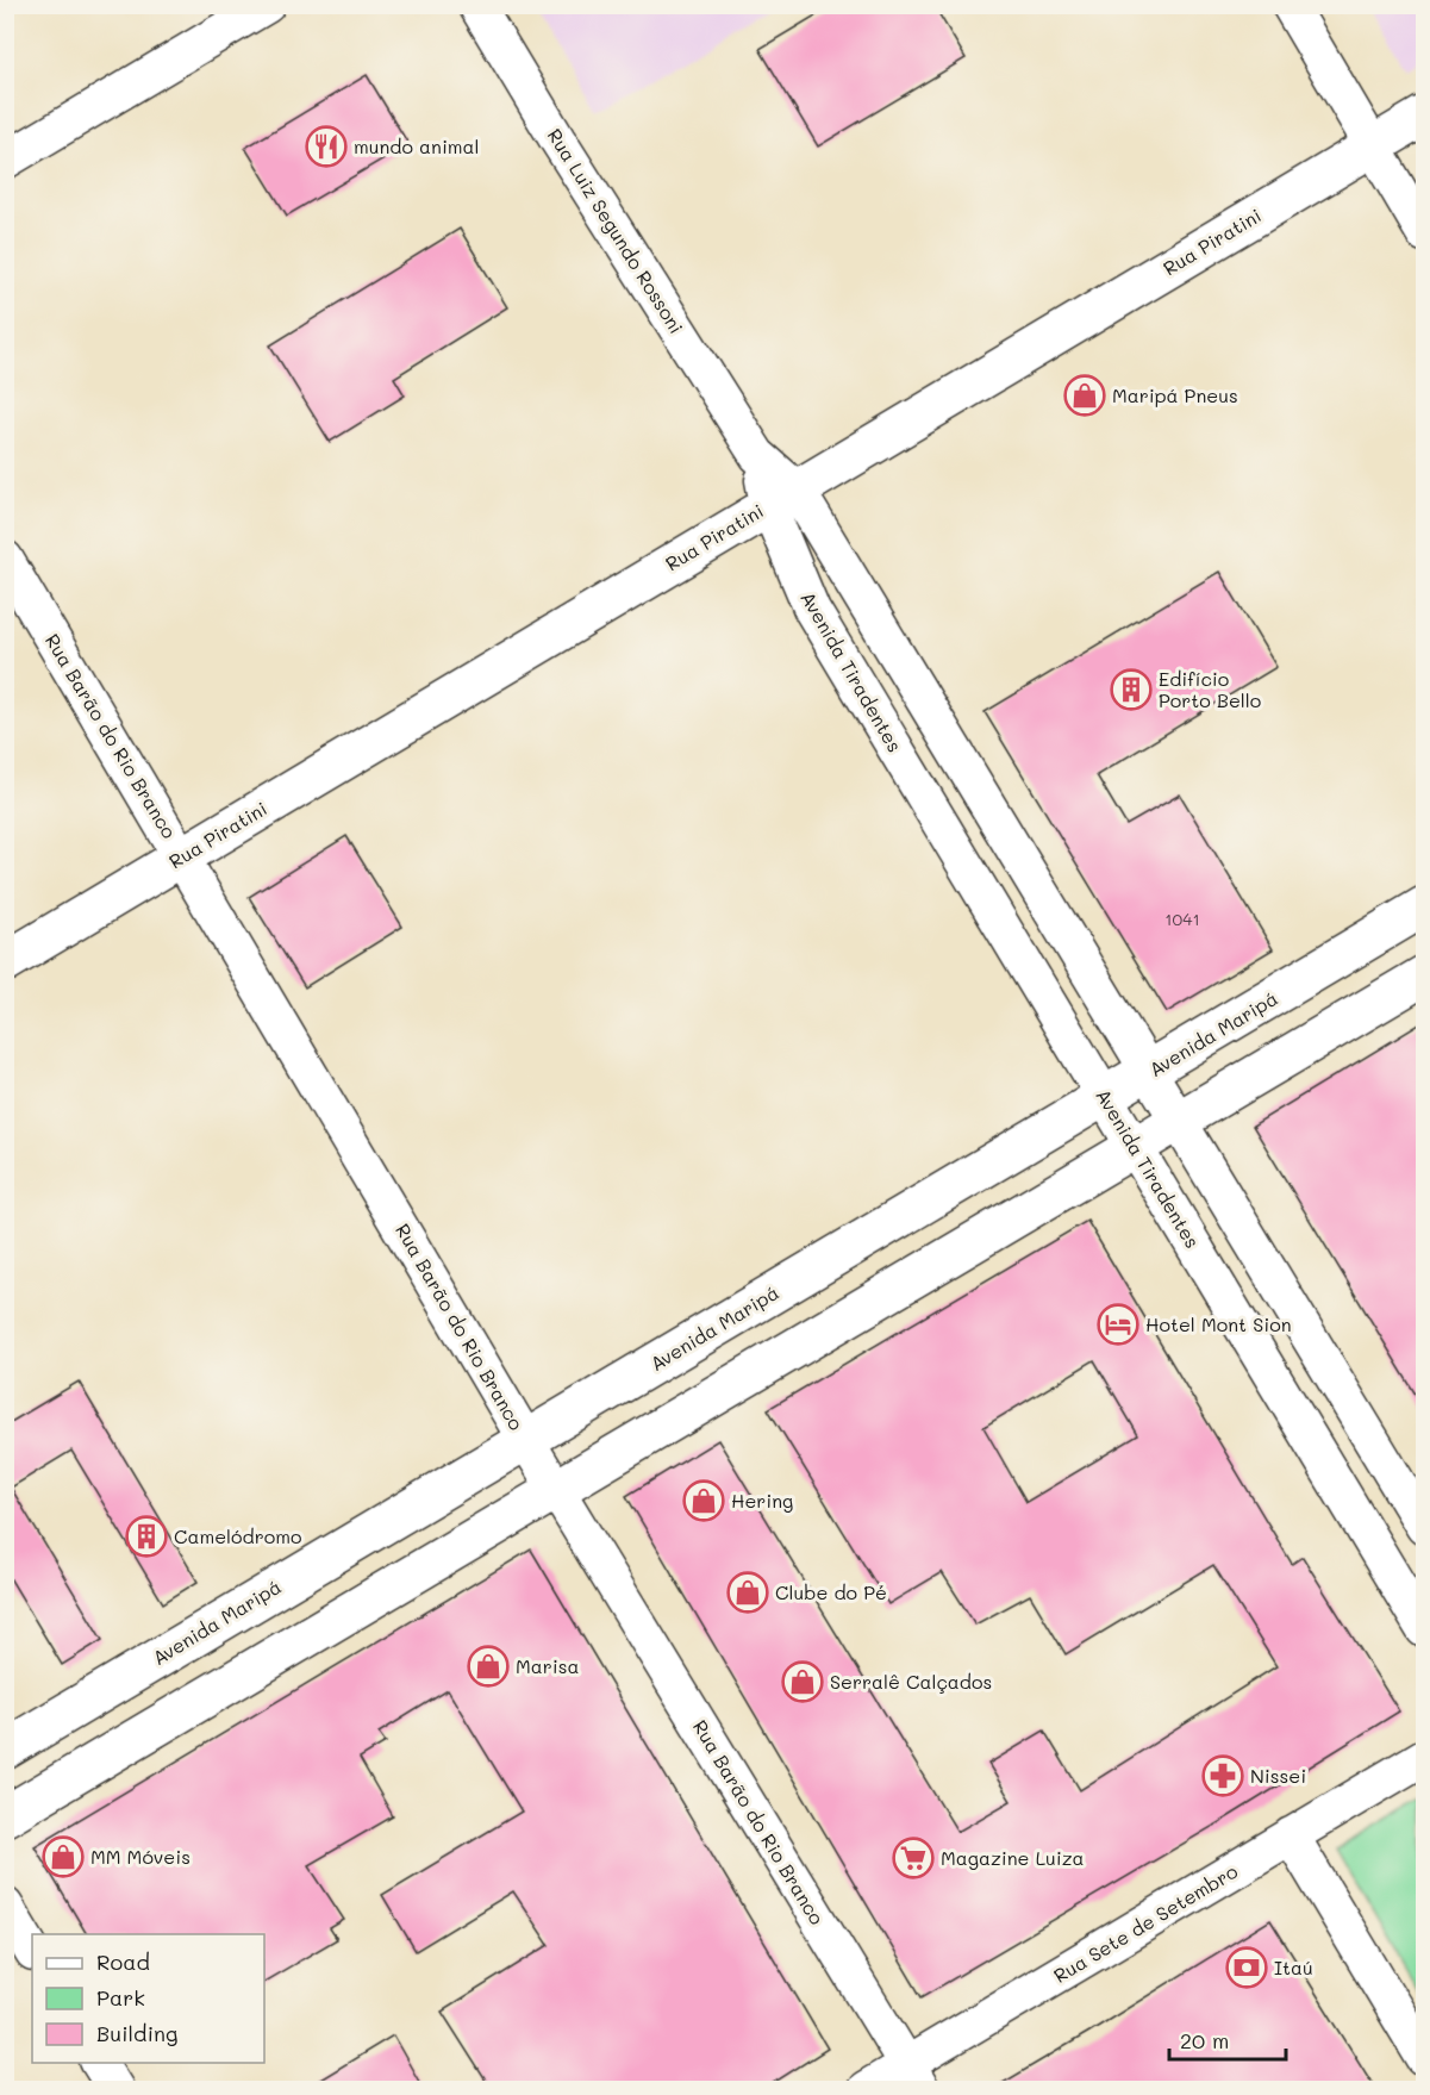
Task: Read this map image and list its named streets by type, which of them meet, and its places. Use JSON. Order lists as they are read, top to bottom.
{
  "streets": {
    "main road": ["Rua Piratini", "Avenida Maripá"],
    "street": [
      "Rua Luiz Segundo Rossoni",
      "Avenida Tiradentes",
      "Rua Barão do Rio Branco",
      "Rua Sete de Setembro"
    ]
  },
  "crossings": [
    ["Rua Luiz Segundo Rossoni", "Avenida Tiradentes"],
    ["Rua Piratini", "Avenida Tiradentes"],
    ["Rua Piratini", "Rua Barão do Rio Branco"],
    ["Avenida Tiradentes", "Avenida Maripá"],
    ["Rua Barão do Rio Branco", "Avenida Maripá"],
    ["Rua Barão do Rio Branco", "Rua Sete de Setembro"]
  ],
  "places": {
    "restaurant": ["mundo animal"],
    "shop": [
      "Maripá Pneus",
      "Hering",
      "Clube do Pé",
      "Marisa",
      "Serralê Calçados",
      "MM Móveis"
    ],
    "building": ["Edifício Porto Bello", "Camelódromo"],
    "hotel": ["Hotel Mont Sion"],
    "pharmacy": ["Nissei"],
    "supermarket": ["Magazine Luiza"],
    "bank": ["Itaú"]
  },
  "house_numbers": ["1041"],
  "legend": ["Road", "Park", "Building"],
  "scale_bar": "20 m"
}
